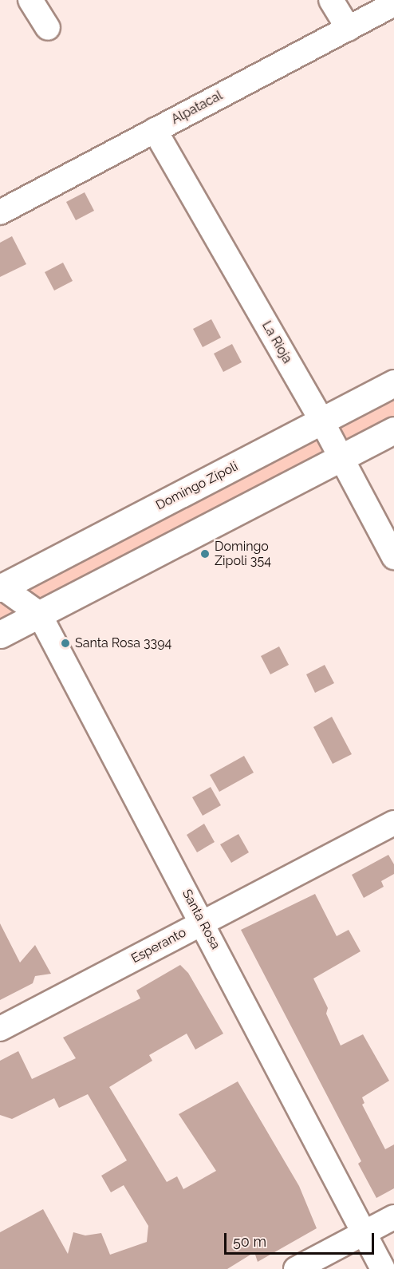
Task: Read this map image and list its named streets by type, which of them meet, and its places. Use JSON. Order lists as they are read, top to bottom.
{
  "streets": {
    "main road": ["Domingo Zípoli"],
    "street": [
      "Alpatacal",
      "La Rioja",
      "Santa Rosa",
      "Esperanto"
    ]
  },
  "crossings": [
    ["Alpatacal", "La Rioja"],
    ["La Rioja", "Domingo Zípoli"],
    ["Domingo Zípoli", "Santa Rosa"],
    ["Santa Rosa", "Esperanto"]
  ],
  "places": ["Domingo Zipoli 354", "Santa Rosa 3394"],
  "scale_bar": "50 m"
}
